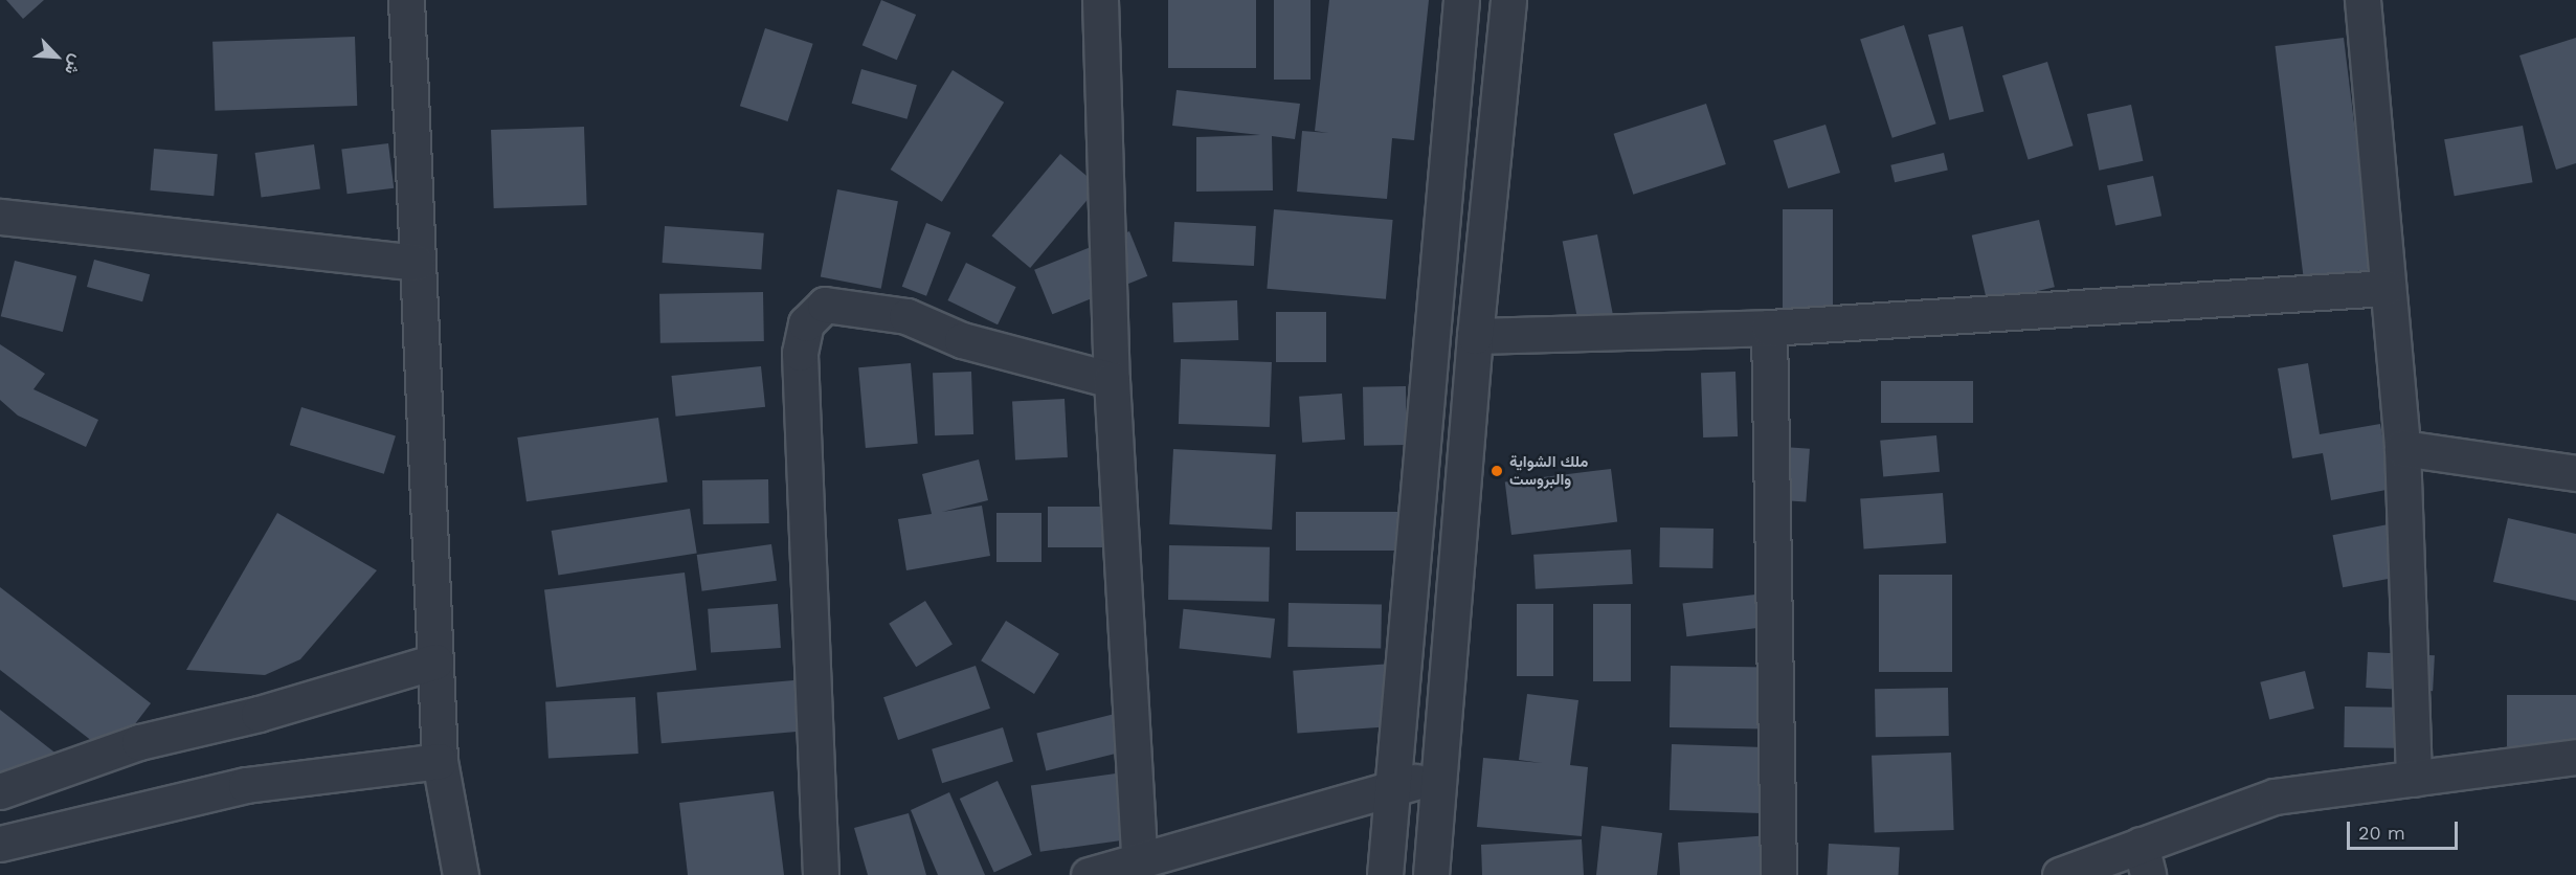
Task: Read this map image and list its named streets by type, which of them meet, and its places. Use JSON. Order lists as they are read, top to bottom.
{
  "places": ["ملك الشواية والبروست"],
  "scale_bar": "20 m",
  "north": "bottom right"
}
